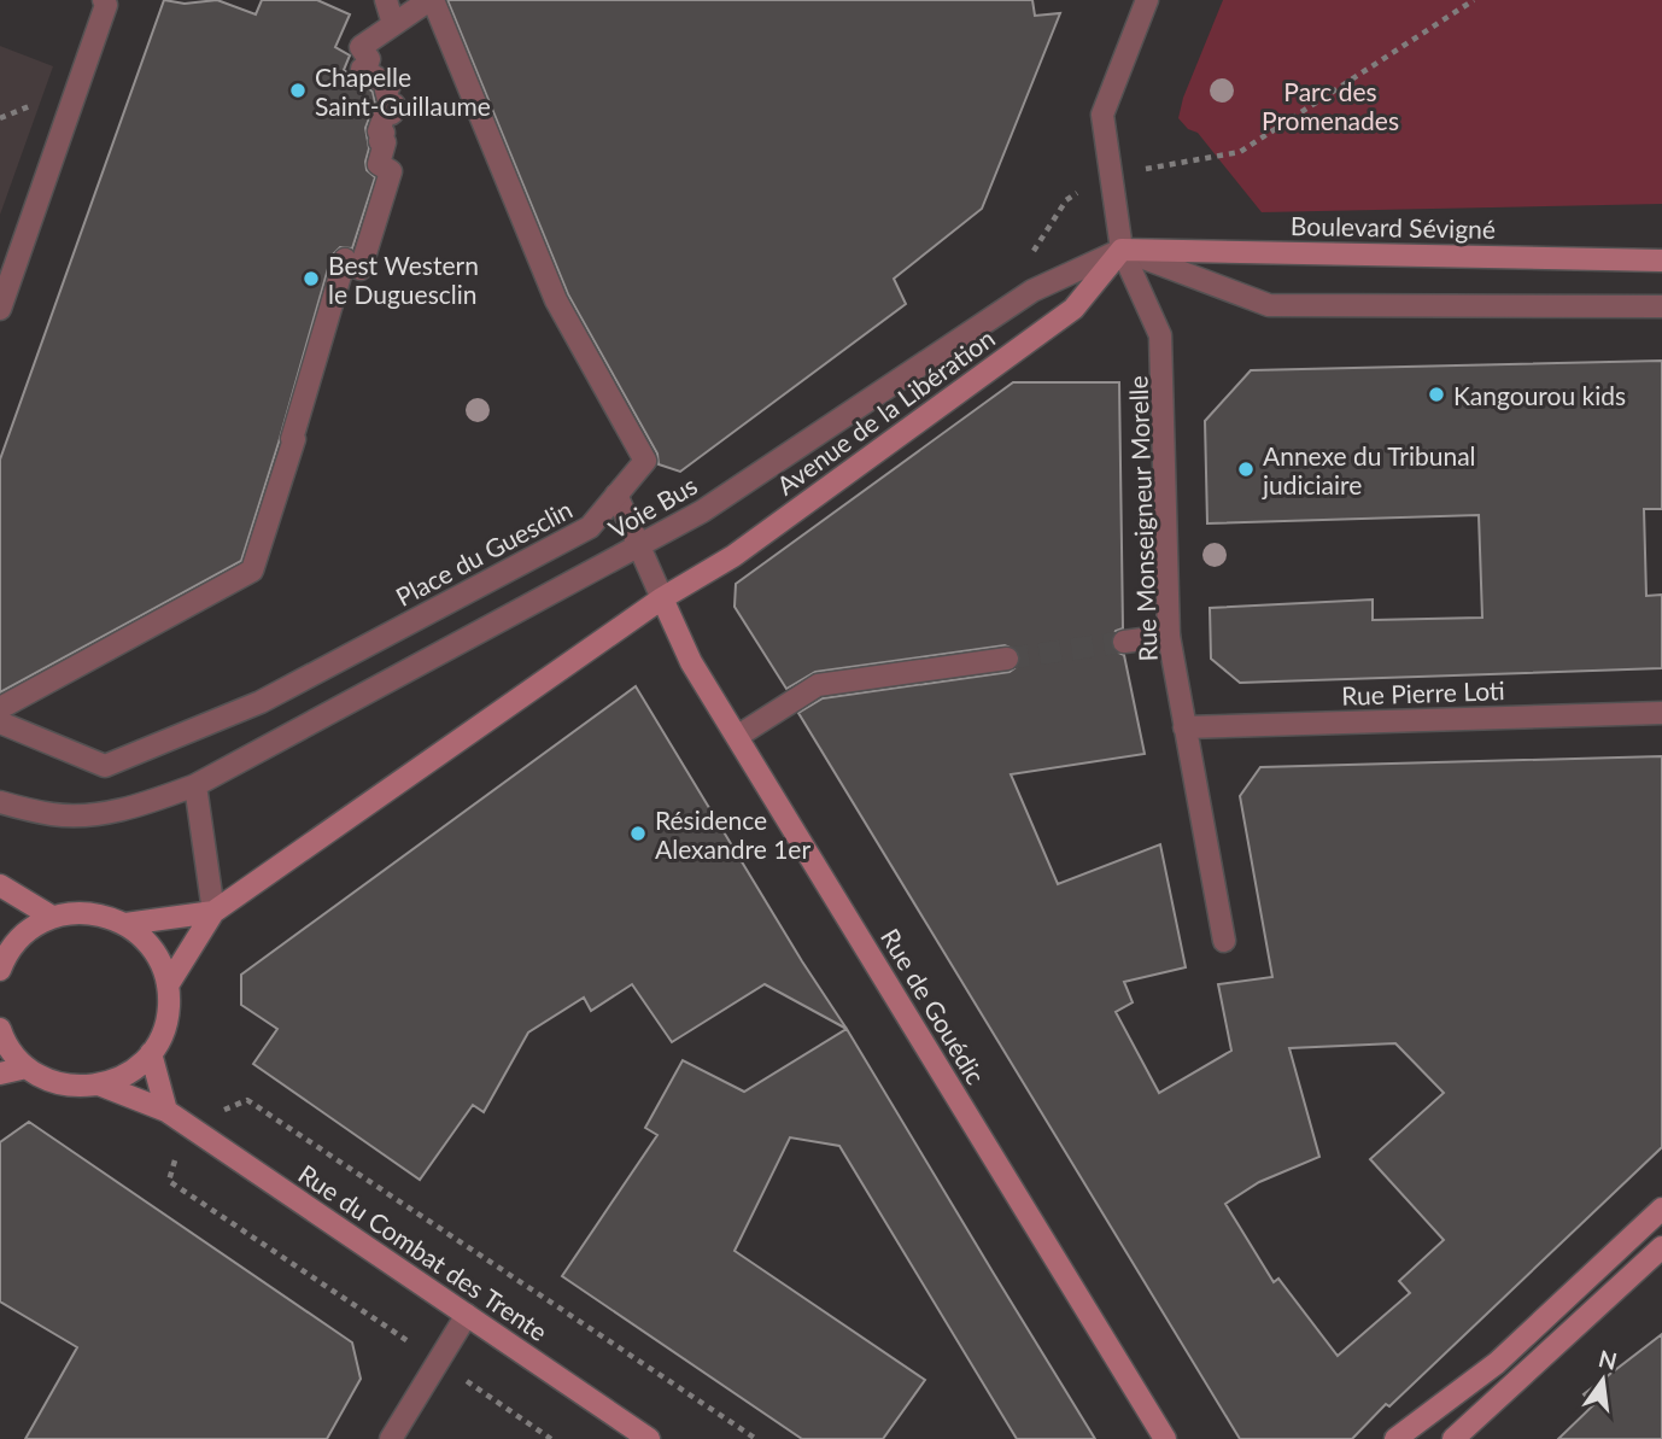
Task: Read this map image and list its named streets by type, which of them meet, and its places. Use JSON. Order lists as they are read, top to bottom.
{
  "streets": {
    "main road": [
      "Boulevard Sévigné",
      "Avenue de la Libération",
      "Rue de Gouédic",
      "Rue du Combat des Trente"
    ],
    "street": [
      "Voie Bus",
      "Rue Monseigneur Morelle",
      "Place du Guesclin",
      "Rue Pierre Loti"
    ]
  },
  "crossings": [
    ["Boulevard Sévigné", "Avenue de la Libération"],
    ["Boulevard Sévigné", "Voie Bus"],
    ["Boulevard Sévigné", "Rue Monseigneur Morelle"],
    ["Avenue de la Libération", "Voie Bus"],
    ["Avenue de la Libération", "Rue Monseigneur Morelle"],
    ["Avenue de la Libération", "Rue de Gouédic"],
    ["Voie Bus", "Rue Monseigneur Morelle"],
    ["Rue Monseigneur Morelle", "Rue Pierre Loti"]
  ],
  "parks": ["Parc des Promenades"],
  "places": [
    "Chapelle Saint-Guillaume",
    "Best Western le Duguesclin",
    "Kangourou kids",
    "Annexe du Tribunal judiciaire",
    "Résidence Alexandre 1er"
  ],
  "north": "top"
}
